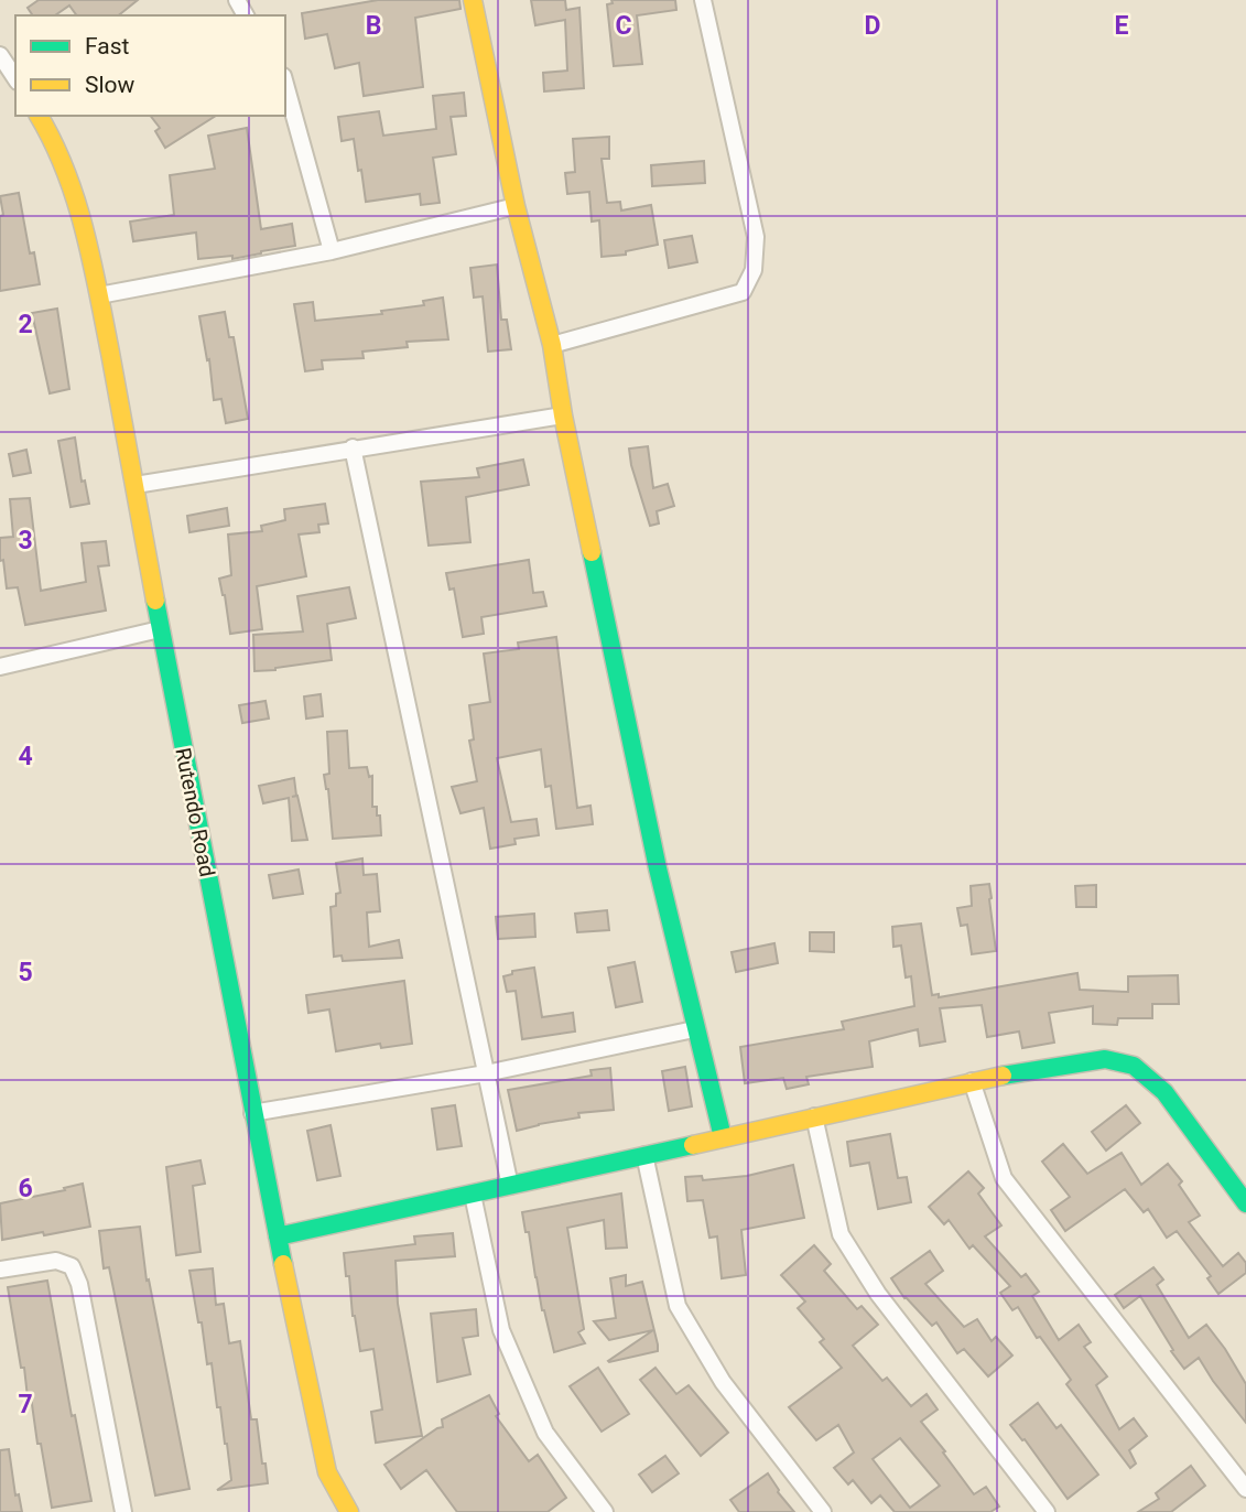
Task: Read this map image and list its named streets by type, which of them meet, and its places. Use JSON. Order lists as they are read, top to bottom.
{
  "streets": {
    "street": ["Rutendo Road"]
  },
  "legend": ["Fast", "Slow"],
  "grid": {
    "columns": [
      "B",
      "C",
      "D",
      "E"
    ],
    "rows": [
      "2",
      "3",
      "4",
      "5",
      "6",
      "7"
    ]
  }
}
